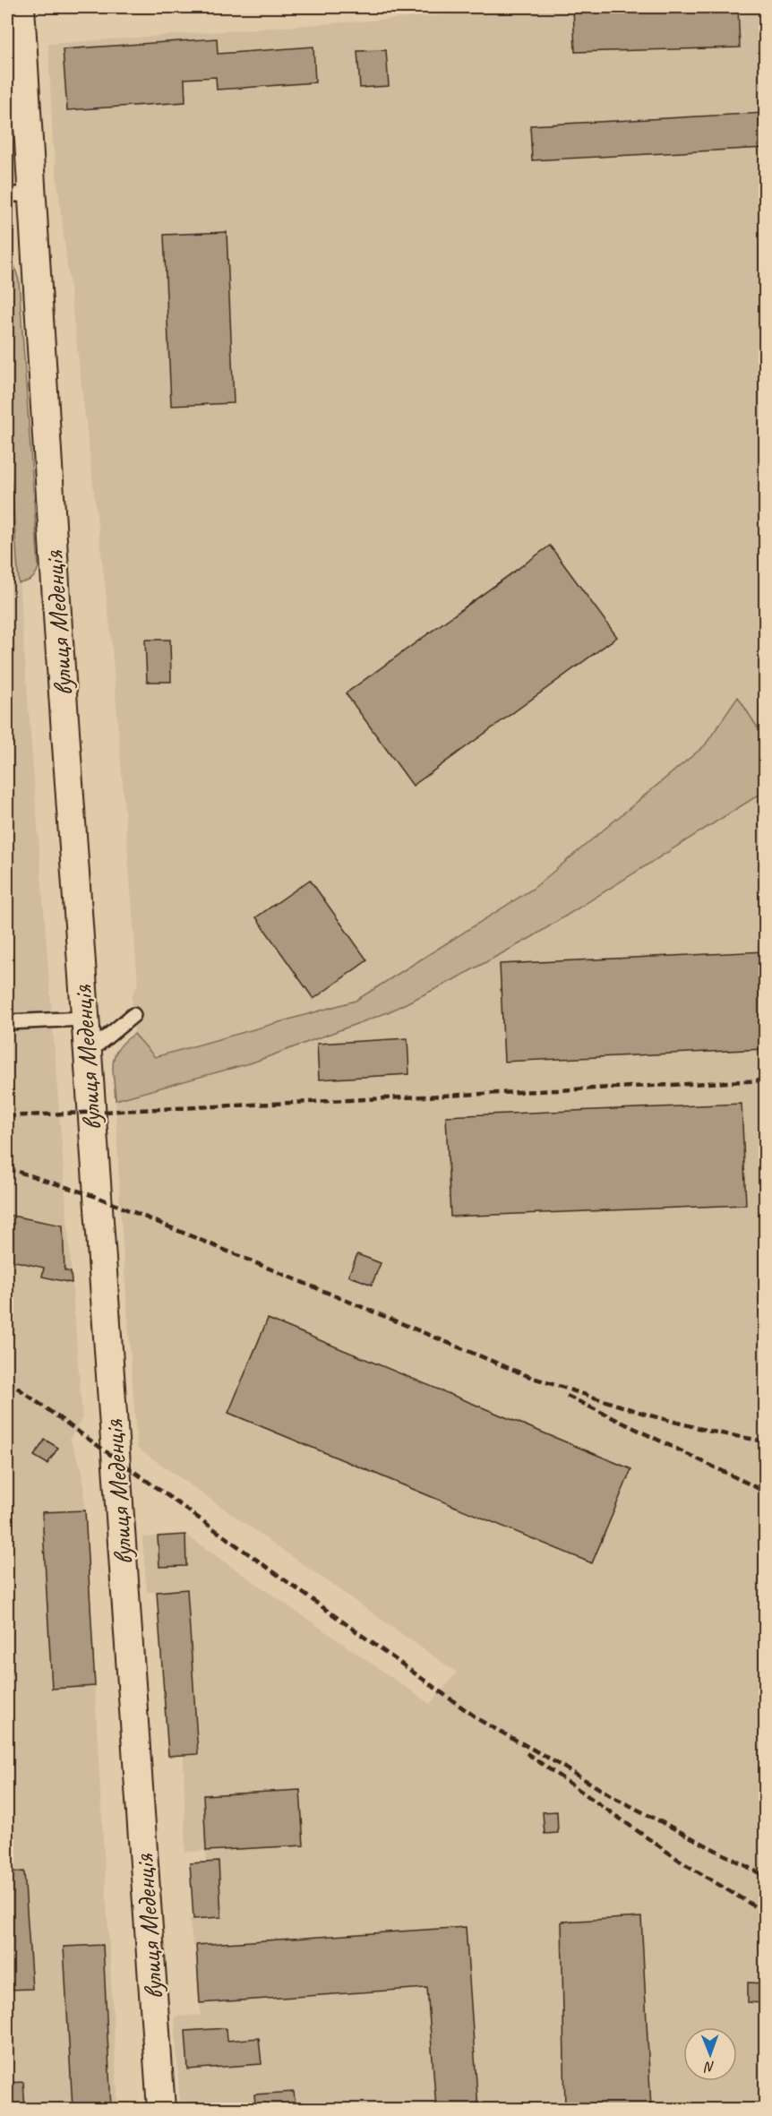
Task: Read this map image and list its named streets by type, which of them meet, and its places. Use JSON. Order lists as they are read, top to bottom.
{
  "streets": {
    "street": ["вулиця Меденція"]
  },
  "north": "bottom"
}
